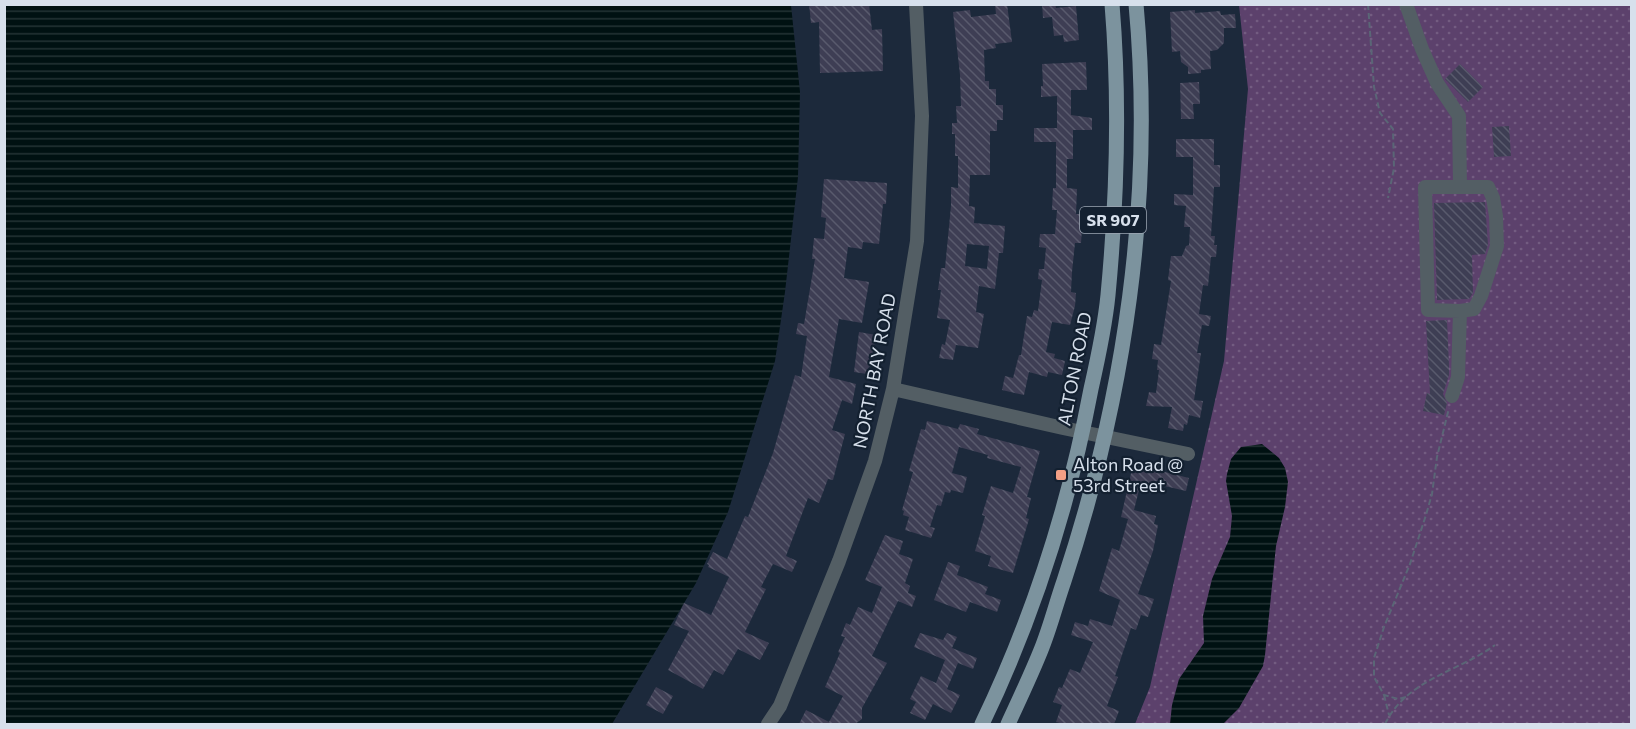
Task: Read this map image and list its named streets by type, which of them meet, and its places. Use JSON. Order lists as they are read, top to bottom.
{
  "streets": {
    "main road": ["SR 907", "ALTON ROAD"],
    "street": ["NORTH BAY ROAD"]
  },
  "places": {
    "transit": ["Alton Road @ 53rd Street"]
  }
}
